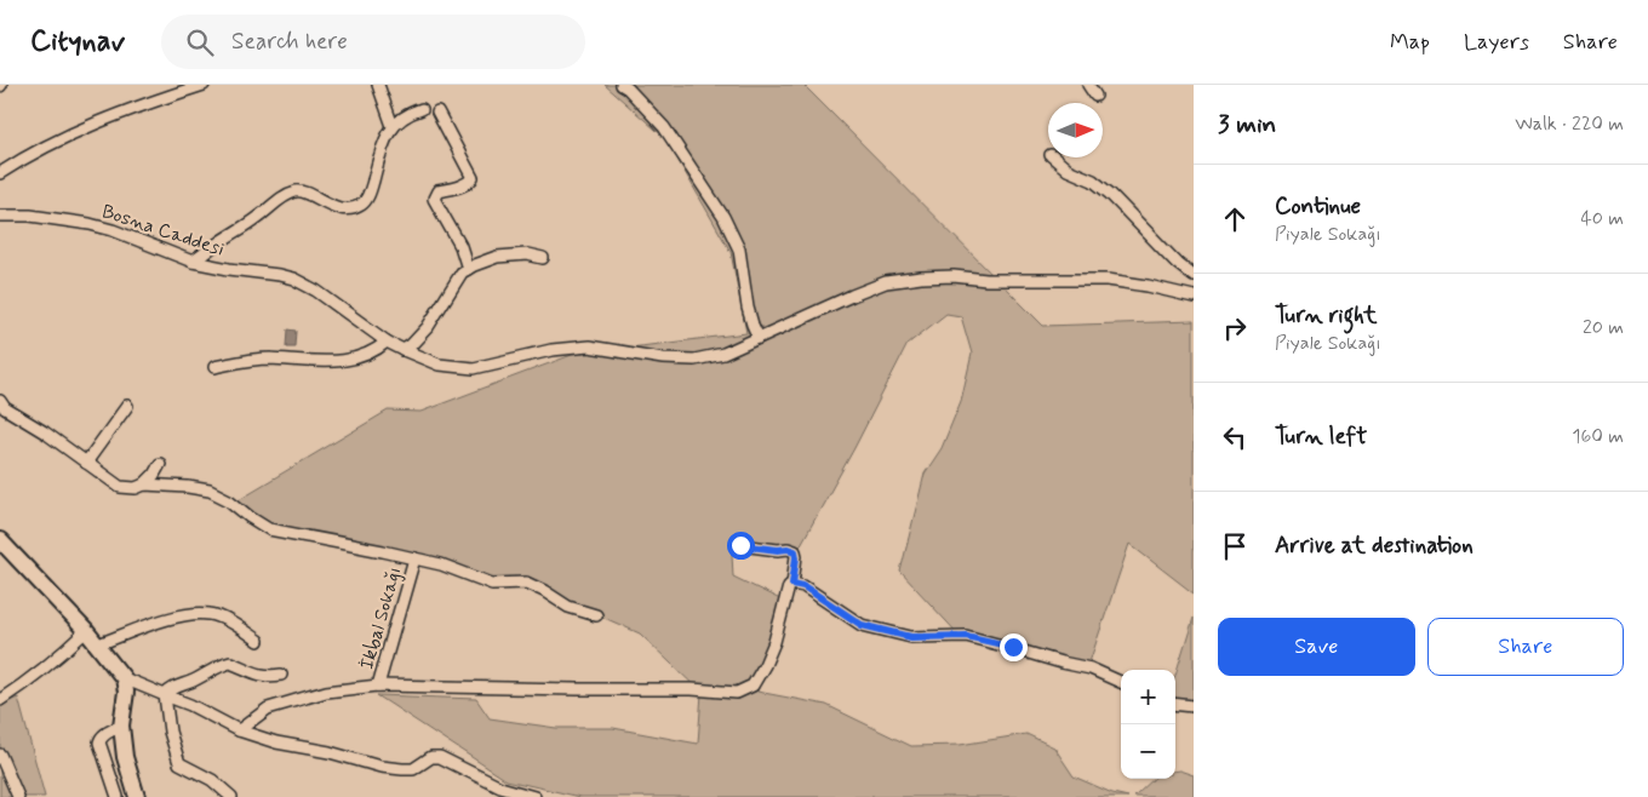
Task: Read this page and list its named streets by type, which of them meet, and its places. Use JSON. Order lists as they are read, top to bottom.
{
  "streets": {
    "street": ["Bosna Caddesi", "İkbal Sokağı"]
  },
  "north": "right",
  "page": {
    "header": "Citynav",
    "search": "Search here",
    "nav": ["Map", "Layers", "Share"],
    "heading": ["3 min", "Walk · 220 m"],
    "list": [
      ["Continue", "Piyale Sokağı", "40 m"],
      ["Turn right", "Piyale Sokağı", "20 m"],
      ["Turn left", "160 m"],
      "Arrive at destination"
    ],
    "buttons": ["Save", "Share"],
    "map_buttons": ["+", "−"]
  }
}
